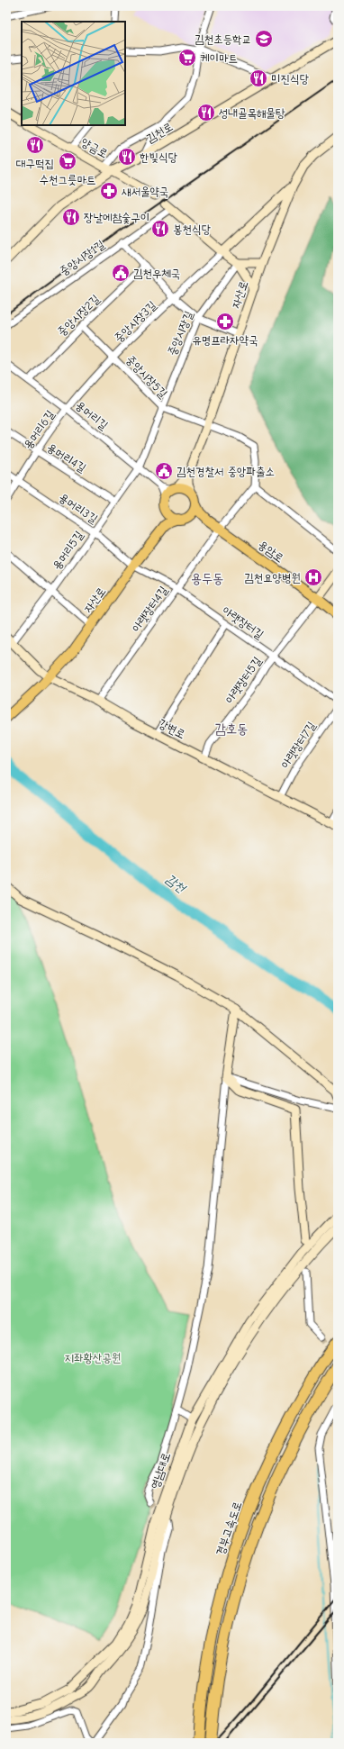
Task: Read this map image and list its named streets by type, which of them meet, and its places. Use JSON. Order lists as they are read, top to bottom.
{
  "streets": {
    "highway": ["경부고속도로"],
    "main road": ["자산로", "용암로"],
    "street": [
      "김천로",
      "양금로",
      "중앙시장1길",
      "중앙시장2길",
      "중앙시장3길",
      "중앙시장길",
      "중앙시장5길",
      "용머리길",
      "용머리6길",
      "용머리4길",
      "용머리3길",
      "용머리5길",
      "아랫장터4길",
      "아랫장터길",
      "아랫장터5길",
      "강변로",
      "아랫장터7길",
      "영남대로"
    ]
  },
  "crossings": [
    ["김천로", "양금로"],
    ["자산로", "중앙시장5길"],
    ["자산로", "용머리3길"],
    ["자산로", "아랫장터길"],
    ["자산로", "강변로"],
    ["중앙시장2길", "중앙시장5길"],
    ["중앙시장2길", "용머리길"],
    ["중앙시장3길", "중앙시장5길"],
    ["중앙시장3길", "용머리길"],
    ["중앙시장3길", "용머리6길"],
    ["중앙시장길", "중앙시장5길"],
    ["중앙시장길", "용머리길"],
    ["중앙시장길", "용머리5길"],
    ["중앙시장5길", "아랫장터4길"],
    ["용머리길", "용머리6길"],
    ["용머리길", "용머리5길"],
    ["용머리6길", "용머리4길"],
    ["용머리6길", "용머리3길"],
    ["용머리4길", "용머리5길"],
    ["용머리3길", "용머리5길"],
    ["용머리3길", "아랫장터길"],
    ["용머리5길", "강변로"],
    ["용암로", "아랫장터4길"],
    ["용암로", "아랫장터5길"],
    ["아랫장터4길", "아랫장터길"],
    ["아랫장터4길", "강변로"],
    ["아랫장터길", "아랫장터5길"],
    ["아랫장터5길", "강변로"],
    ["강변로", "아랫장터7길"]
  ],
  "districts": ["용두동", "감호동"],
  "water": ["감천"],
  "parks": ["지좌황산공원"],
  "places": {
    "school or university": ["김천초등학교"],
    "supermarket": ["케이마트", "수천그릇마트"],
    "restaurant": [
      "미진식당",
      "성내골목해물탕",
      "대구떡집",
      "한빛식당",
      "장날에참숯구이",
      "봉천식당"
    ],
    "pharmacy": ["새서울약국", "유명프라자약국"],
    "public building": ["김천우체국", "김천경찰서 중앙파출소"],
    "hospital": ["김천요양병원"]
  }
}
